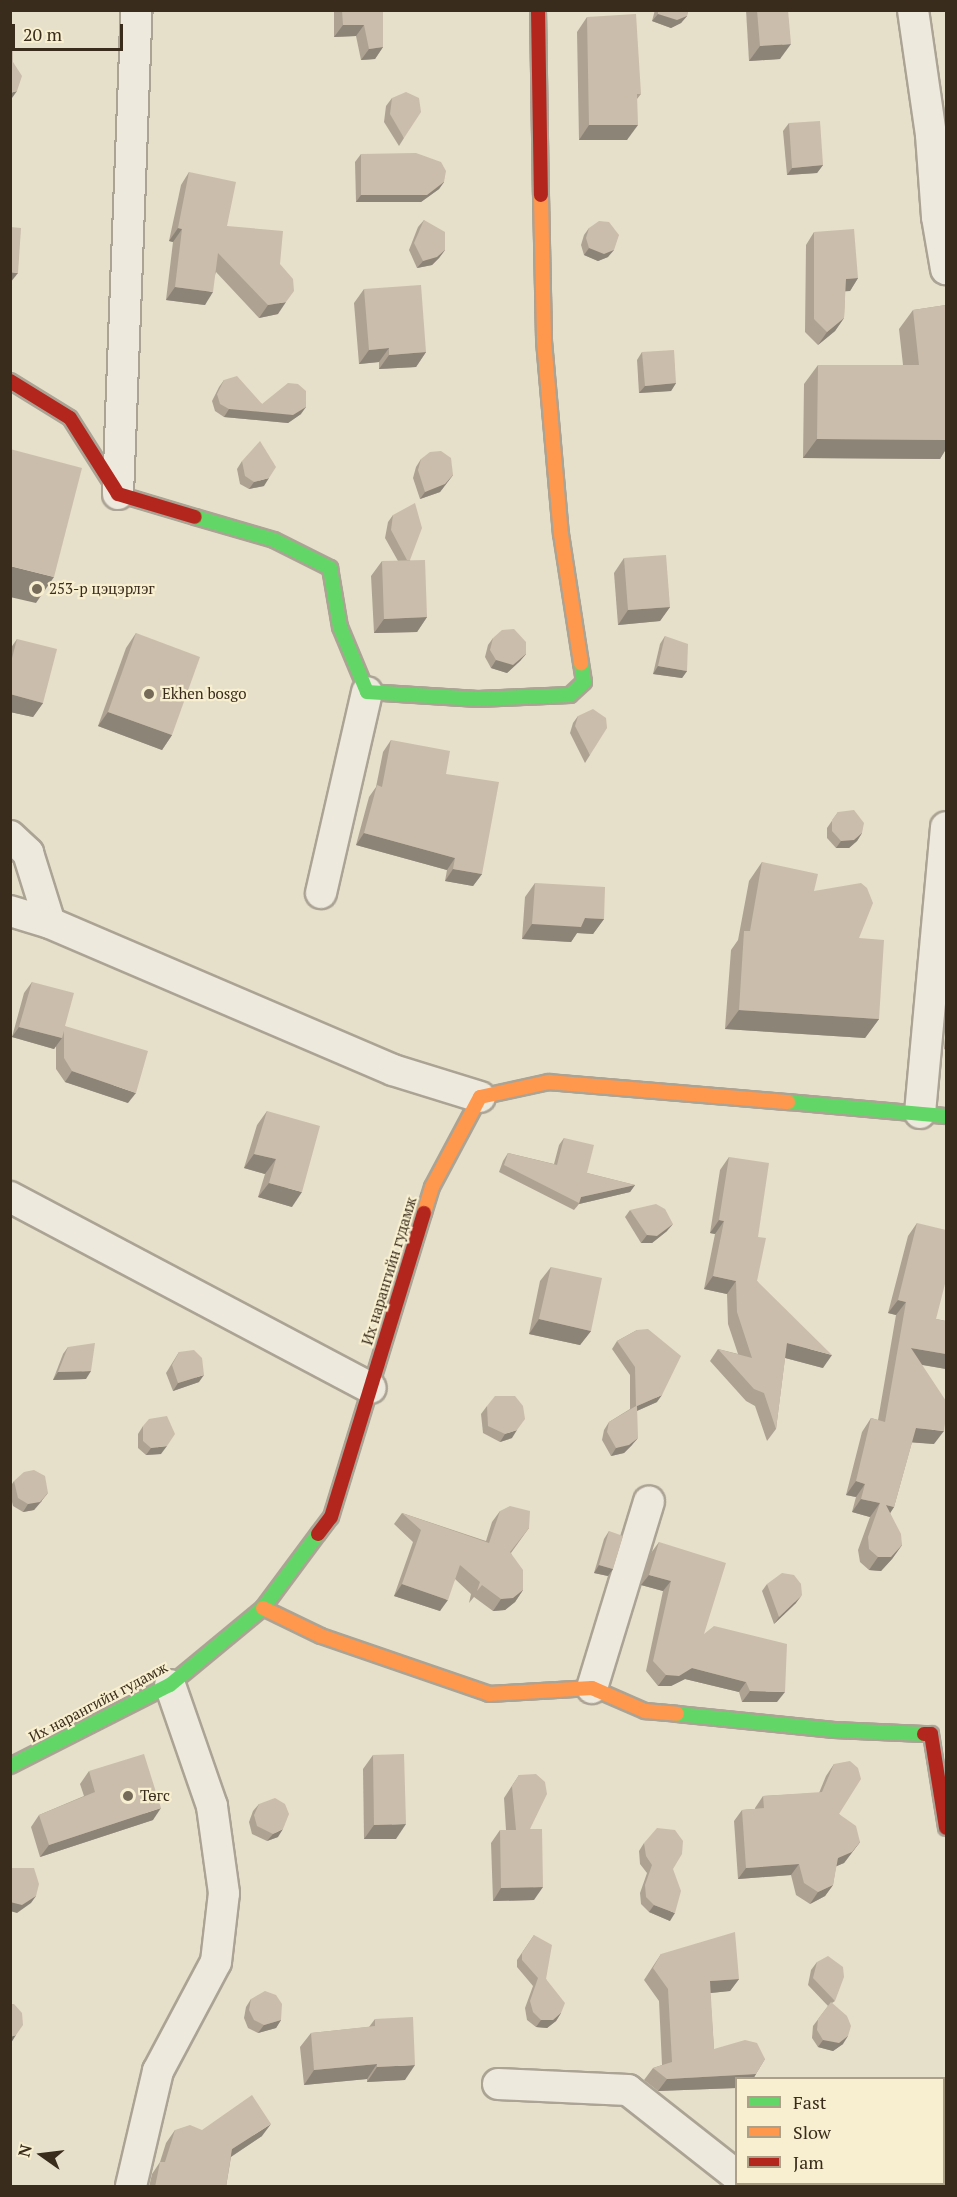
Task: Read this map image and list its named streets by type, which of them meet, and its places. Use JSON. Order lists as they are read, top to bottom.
{
  "streets": {
    "street": ["Их нарангийн гудамж"]
  },
  "places": ["253-р цэцэрлэг", "Ekhen bosgo", "Төгс"],
  "legend": ["Fast", "Slow", "Jam"],
  "scale_bar": "20 m",
  "north": "left"
}
